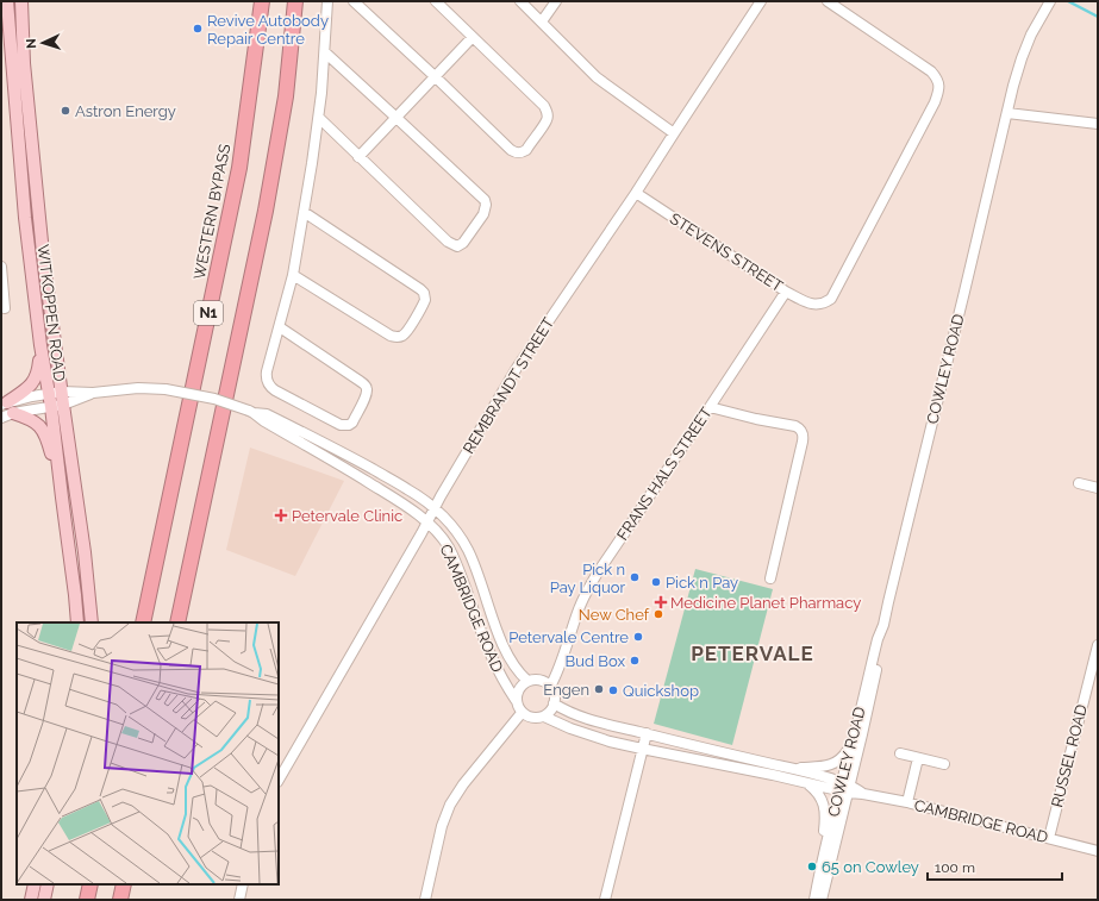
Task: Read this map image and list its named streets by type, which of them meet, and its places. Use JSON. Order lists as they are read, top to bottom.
{
  "streets": {
    "highway": ["WESTERN BYPASS", "N1"],
    "main road": ["WITKOPPEN ROAD"],
    "street": [
      "STEVENS STREET",
      "COWLEY ROAD",
      "REMBRANDT STREET",
      "FRANS HALS STREET",
      "CAMBRIDGE ROAD",
      "RUSSEL ROAD"
    ]
  },
  "crossings": [
    ["STEVENS STREET", "REMBRANDT STREET"],
    ["STEVENS STREET", "FRANS HALS STREET"],
    ["WITKOPPEN ROAD", "CAMBRIDGE ROAD"],
    ["COWLEY ROAD", "CAMBRIDGE ROAD"],
    ["REMBRANDT STREET", "CAMBRIDGE ROAD"],
    ["FRANS HALS STREET", "CAMBRIDGE ROAD"],
    ["CAMBRIDGE ROAD", "RUSSEL ROAD"]
  ],
  "districts": ["PETERVALE"],
  "places": {
    "other": [
      "Revive Autobody Repair Centre",
      "Astron Energy",
      "Pick n Pay Liquor",
      "Pick n Pay",
      "New Chef",
      "Petervale Centre",
      "Bud Box",
      "Engen",
      "Quickshop",
      "65 on Cowley"
    ],
    "health": ["Petervale Clinic", "Medicine Planet Pharmacy"]
  },
  "scale_bar": "100 m",
  "north": "left"
}
